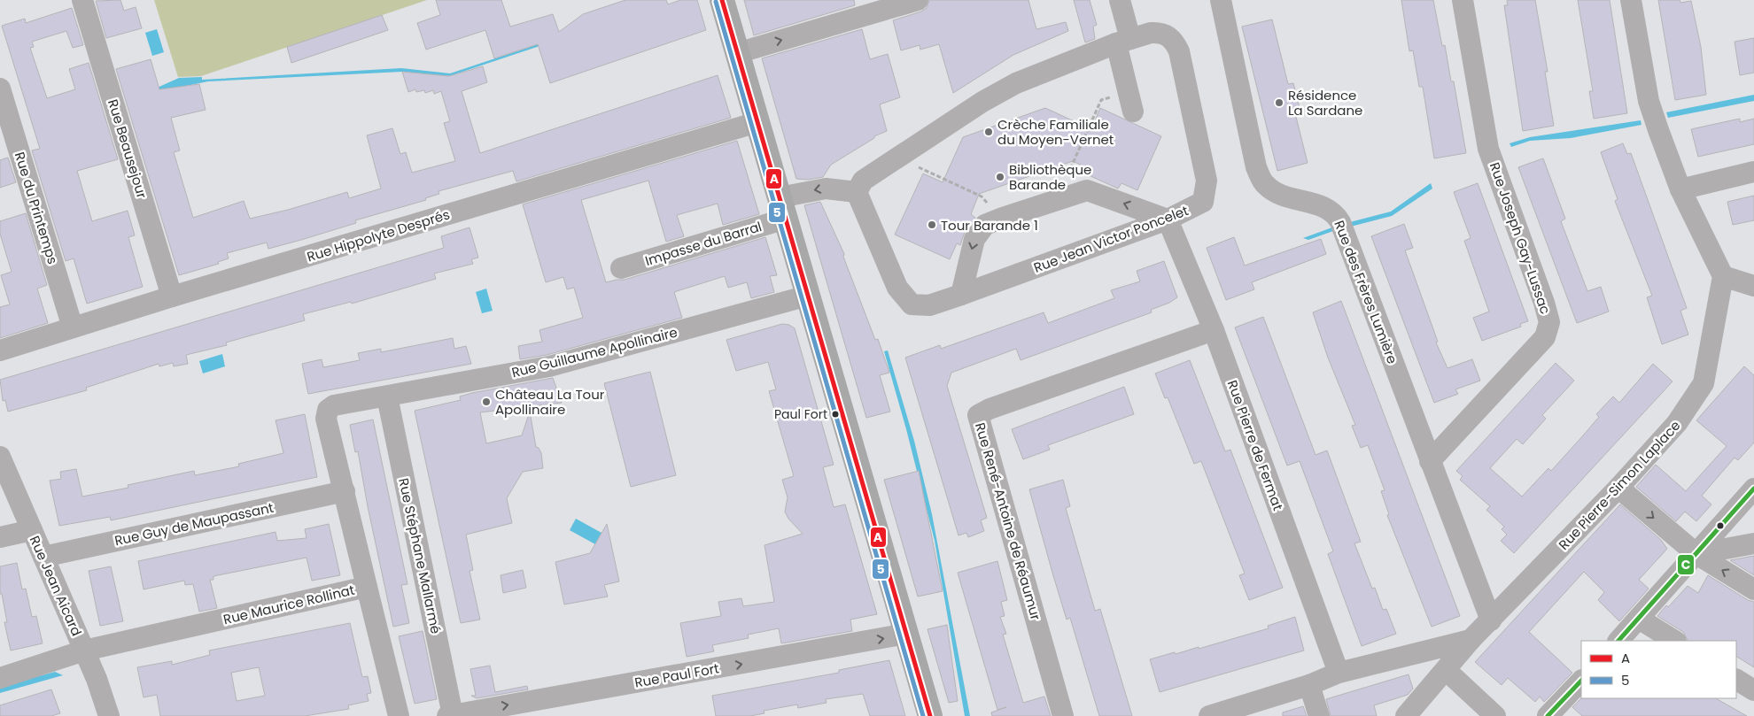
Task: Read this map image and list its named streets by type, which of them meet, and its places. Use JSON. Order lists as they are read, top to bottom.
{
  "streets": {
    "street": [
      "Rue Beausejour",
      "Rue du Printemps",
      "Rue Hippolyte Després",
      "Rue Joseph Gay-Lussac",
      "Rue Jean Victor Poncelet",
      "Impasse du Barral",
      "Rue des Frères Lumière",
      "Rue Guillaume Apollinaire",
      "Rue Pierre de Fermat",
      "Rue Pierre-Simon Laplace",
      "Rue René-Antoine de Réaumur",
      "Rue Guy de Maupassant",
      "Rue Stéphane Mallarmé",
      "Rue Jean Aicard",
      "Rue Maurice Rollinat",
      "Rue Paul Fort"
    ]
  },
  "crossings": [
    ["Rue Beausejour", "Rue Hippolyte Després"],
    ["Rue du Printemps", "Rue Hippolyte Després"],
    ["Rue Joseph Gay-Lussac", "Rue des Frères Lumière"],
    ["Rue Jean Victor Poncelet", "Impasse du Barral"],
    ["Rue Jean Victor Poncelet", "Rue Pierre de Fermat"],
    ["Rue des Frères Lumière", "Rue Pierre-Simon Laplace"],
    ["Rue Guillaume Apollinaire", "Rue Stéphane Mallarmé"],
    ["Rue Guillaume Apollinaire", "Rue Maurice Rollinat"],
    ["Rue Pierre de Fermat", "Rue René-Antoine de Réaumur"],
    ["Rue Guy de Maupassant", "Rue Jean Aicard"],
    ["Rue Guy de Maupassant", "Rue Maurice Rollinat"],
    ["Rue Stéphane Mallarmé", "Rue Paul Fort"],
    ["Rue Jean Aicard", "Rue Maurice Rollinat"]
  ],
  "one_way": ["Rue Paul Fort"],
  "places": [
    "Résidence La Sardane",
    "Crèche Familiale du Moyen-Vernet",
    "Bibliothèque Barande",
    "Tour Barande 1",
    "Château La Tour Apollinaire",
    "Paul Fort"
  ],
  "lines": ["transit line A", "transit line 5", "transit line C"],
  "legend": ["A", "5"]
}
